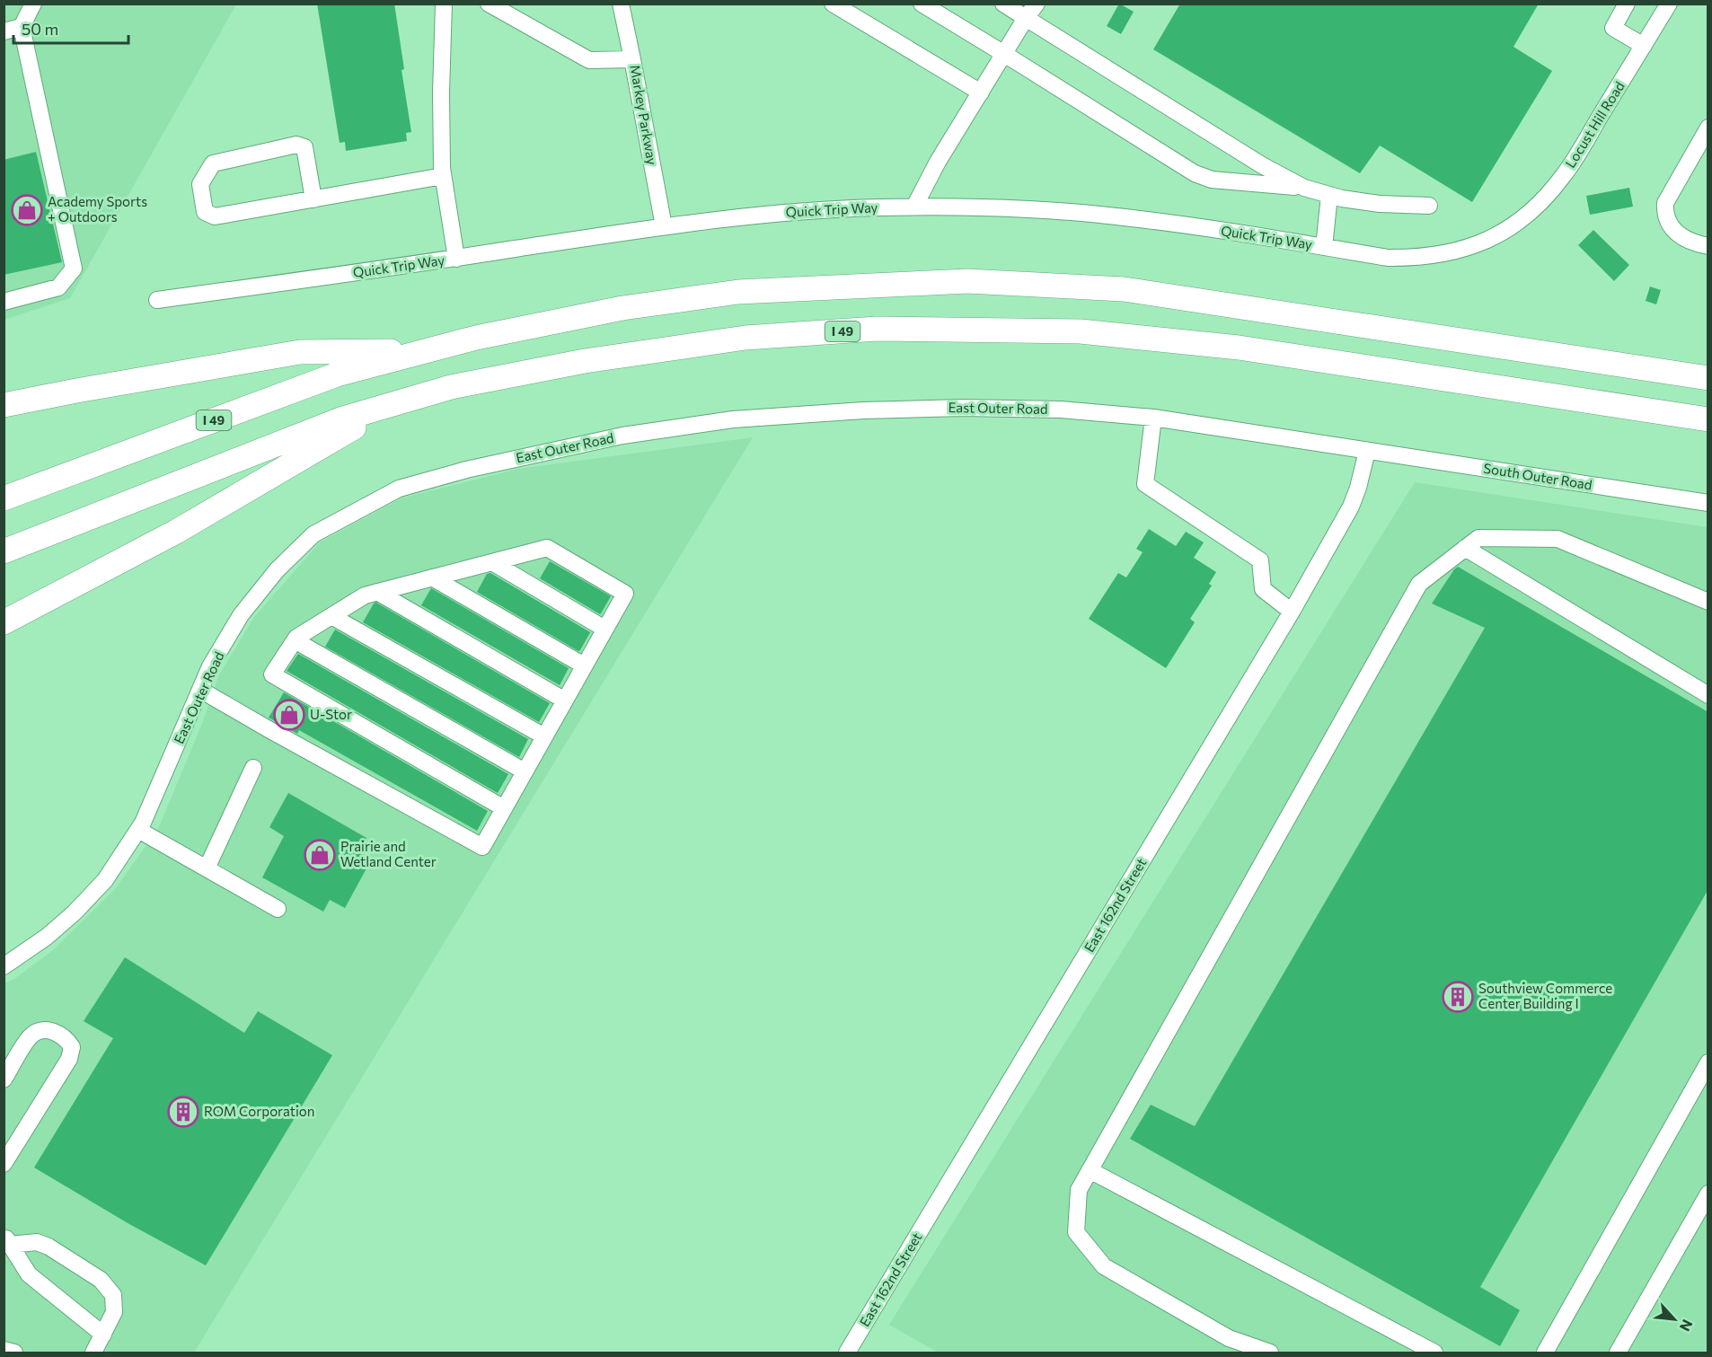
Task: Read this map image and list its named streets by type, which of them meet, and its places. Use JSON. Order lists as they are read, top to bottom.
{
  "streets": {
    "highway": ["I 49"],
    "street": [
      "Markey Parkway",
      "Locust Hill Road",
      "Quick Trip Way",
      "East Outer Road",
      "South Outer Road",
      "East 162nd Street"
    ]
  },
  "crossings": [
    ["Markey Parkway", "Quick Trip Way"],
    ["Locust Hill Road", "Quick Trip Way"],
    ["East Outer Road", "South Outer Road"],
    ["East Outer Road", "East 162nd Street"],
    ["South Outer Road", "East 162nd Street"]
  ],
  "places": {
    "shop": ["Academy Sports + Outdoors", "U-Stor", "Prairie and Wetland Center"],
    "building": ["Southview Commerce Center Building I", "ROM Corporation"]
  },
  "scale_bar": "50 m",
  "north": "bottom right"
}
